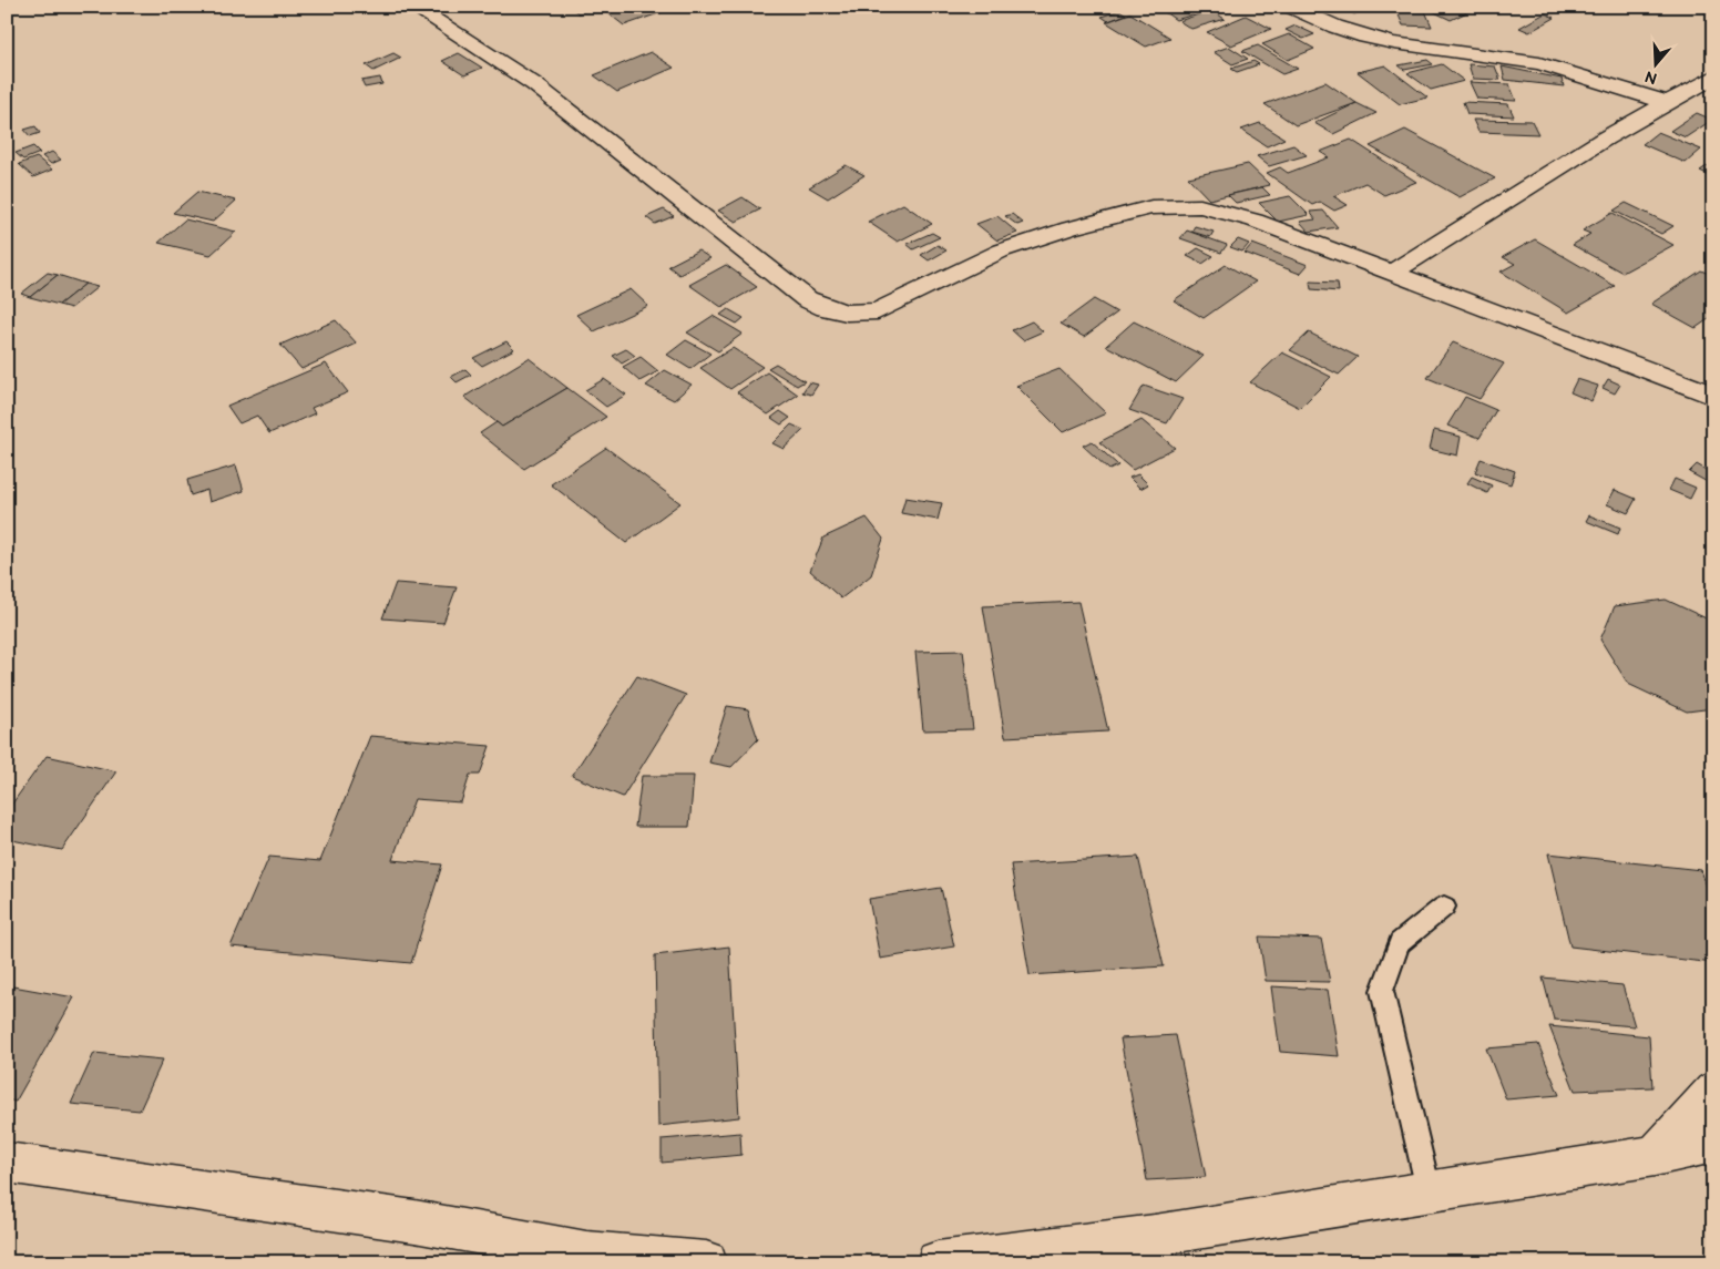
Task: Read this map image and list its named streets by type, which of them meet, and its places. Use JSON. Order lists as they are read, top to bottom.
{
  "north": "bottom"
}
